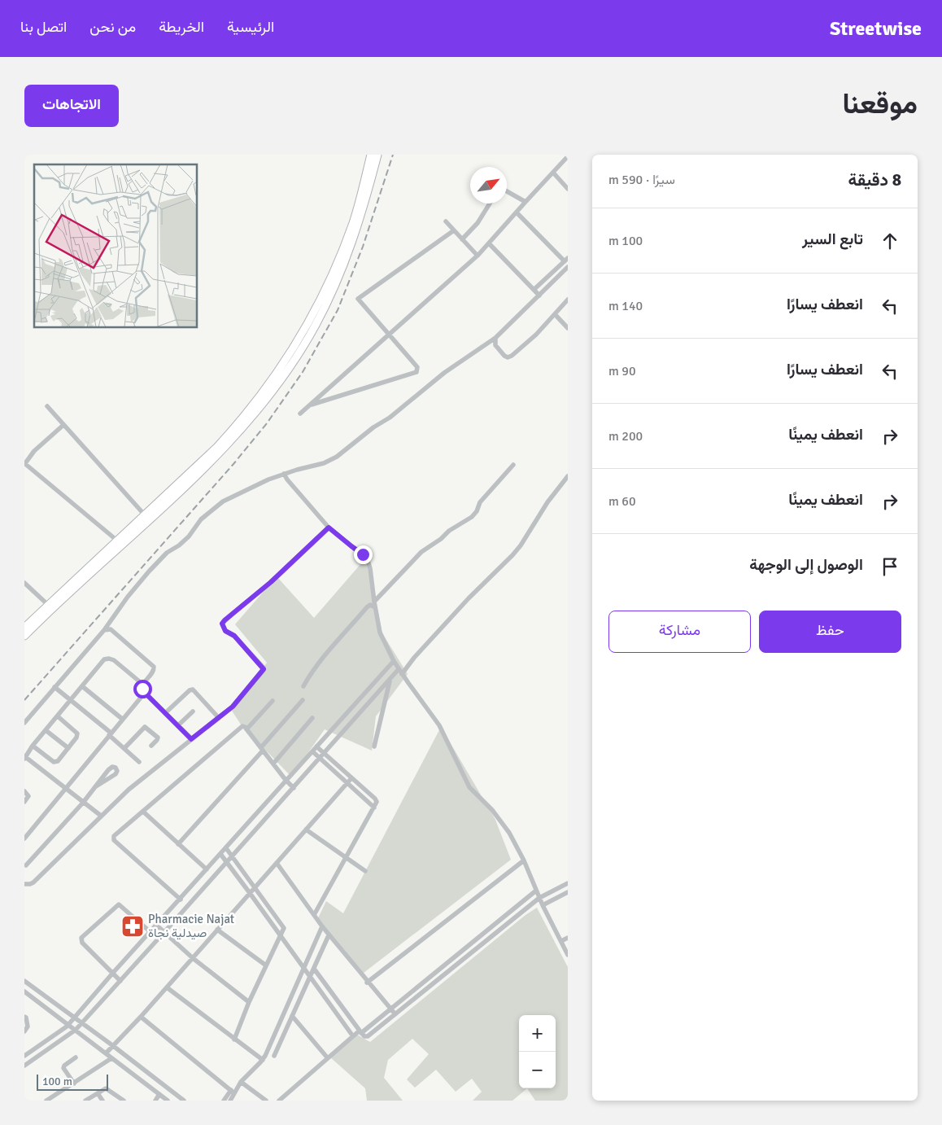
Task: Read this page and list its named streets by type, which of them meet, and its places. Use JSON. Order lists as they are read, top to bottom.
{
  "places": {
    "pharmacy": ["Pharmacie Najat صيدلية نجاة"]
  },
  "scale_bar": "100 m",
  "north": "top right",
  "page": {
    "header": "Streetwise",
    "nav": [
      "الرئيسية",
      "الخريطة",
      "من نحن",
      "اتصل بنا"
    ],
    "title": "موقعنا",
    "buttons": [
      "الاتجاهات",
      ["حفظ", "مشاركة"]
    ],
    "heading": ["8 دقيقة", "سيرًا · 590 m"],
    "list": [
      ["تابع السير", "100 m"],
      ["انعطف يسارًا", "140 m"],
      ["انعطف يسارًا", "90 m"],
      ["انعطف يمينًا", "200 m"],
      ["انعطف يمينًا", "60 m"],
      "الوصول إلى الوجهة"
    ],
    "map_buttons": ["+", "−"],
    "scale": "100 m"
  }
}
